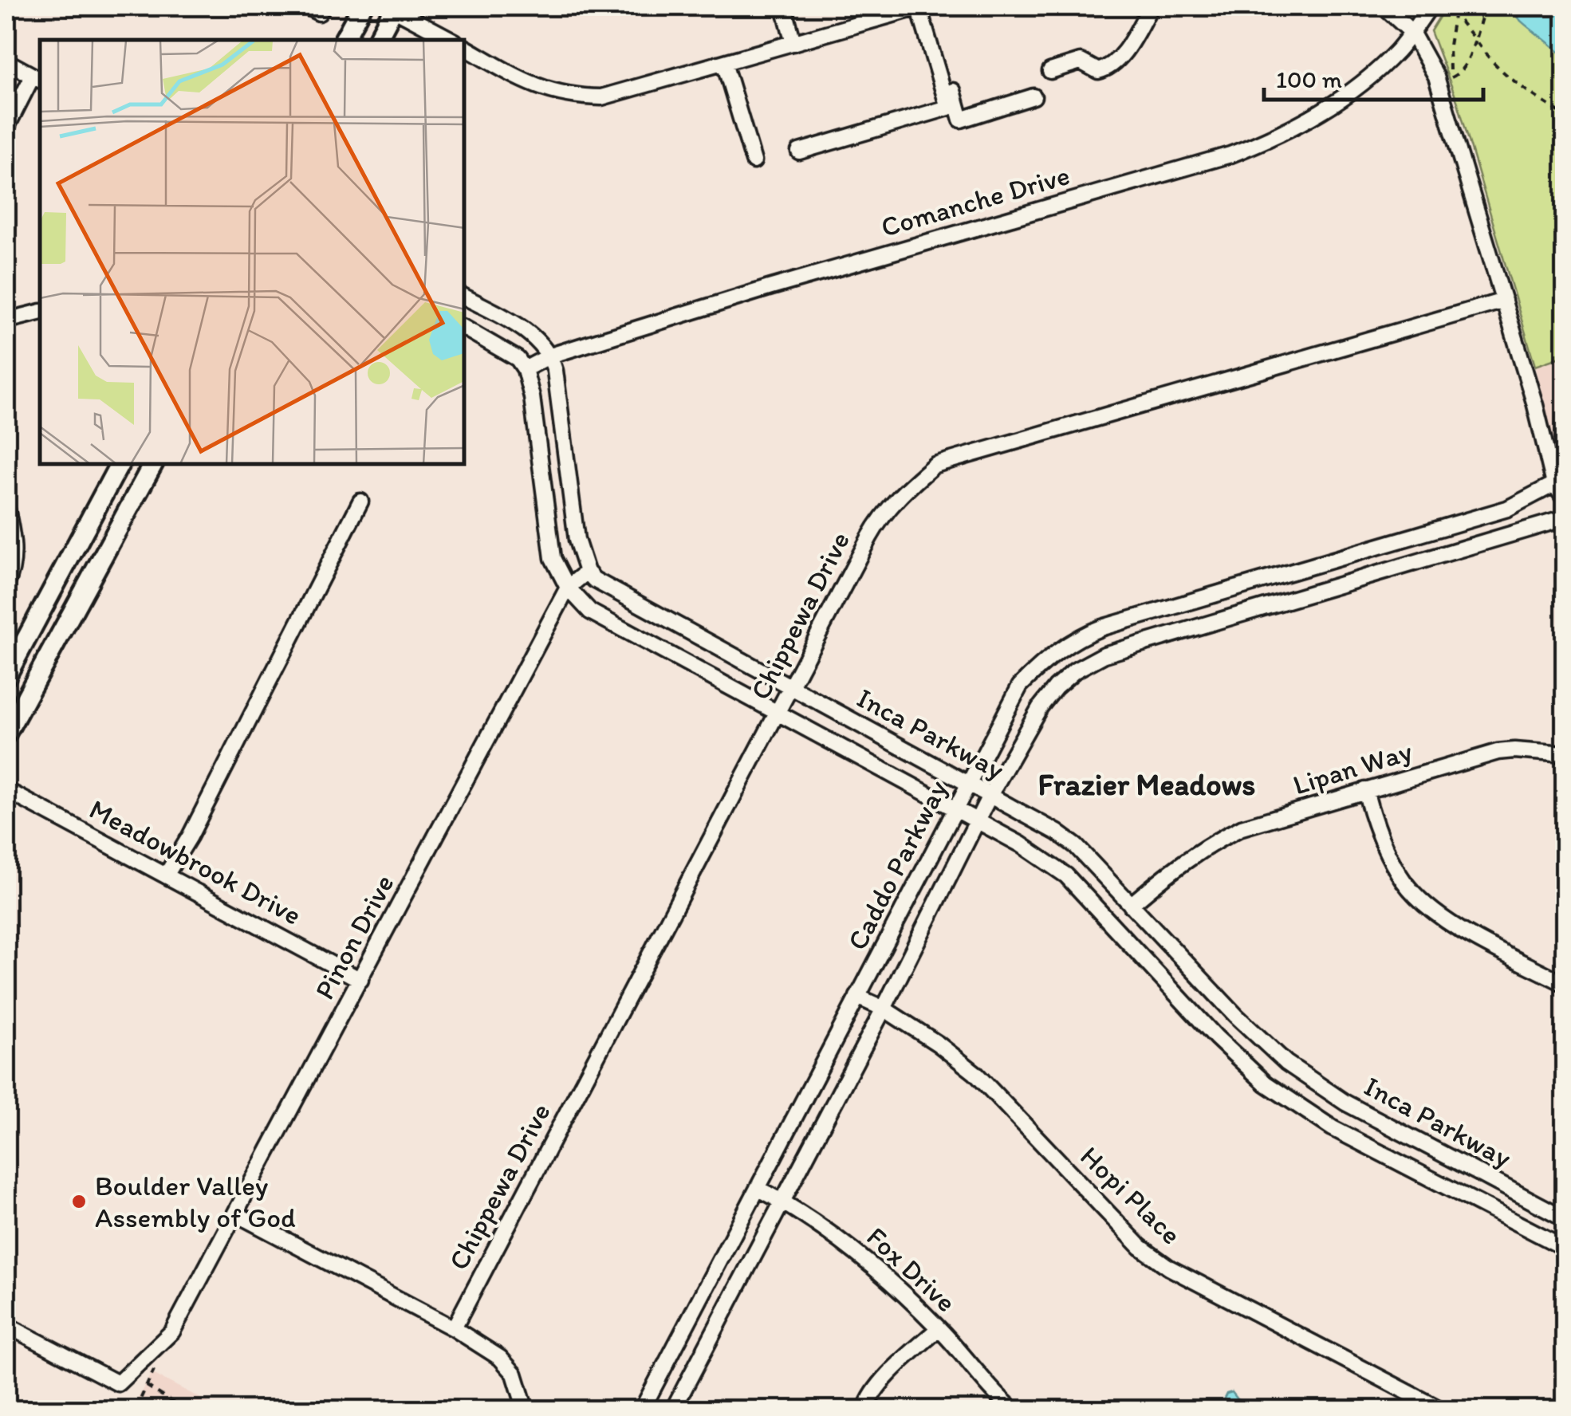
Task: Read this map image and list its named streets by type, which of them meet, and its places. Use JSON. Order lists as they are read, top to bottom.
{
  "streets": {
    "street": [
      "Comanche Drive",
      "Chippewa Drive",
      "Inca Parkway",
      "Lipan Way",
      "Meadowbrook Drive",
      "Caddo Parkway",
      "Pinon Drive",
      "Hopi Place",
      "Fox Drive"
    ]
  },
  "crossings": [
    ["Comanche Drive", "Inca Parkway"],
    ["Chippewa Drive", "Inca Parkway"],
    ["Inca Parkway", "Lipan Way"],
    ["Inca Parkway", "Caddo Parkway"],
    ["Inca Parkway", "Pinon Drive"],
    ["Meadowbrook Drive", "Pinon Drive"],
    ["Caddo Parkway", "Hopi Place"],
    ["Caddo Parkway", "Fox Drive"]
  ],
  "districts": ["Frazier Meadows"],
  "places": ["Boulder Valley Assembly of God"],
  "scale_bar": "100 m"
}
